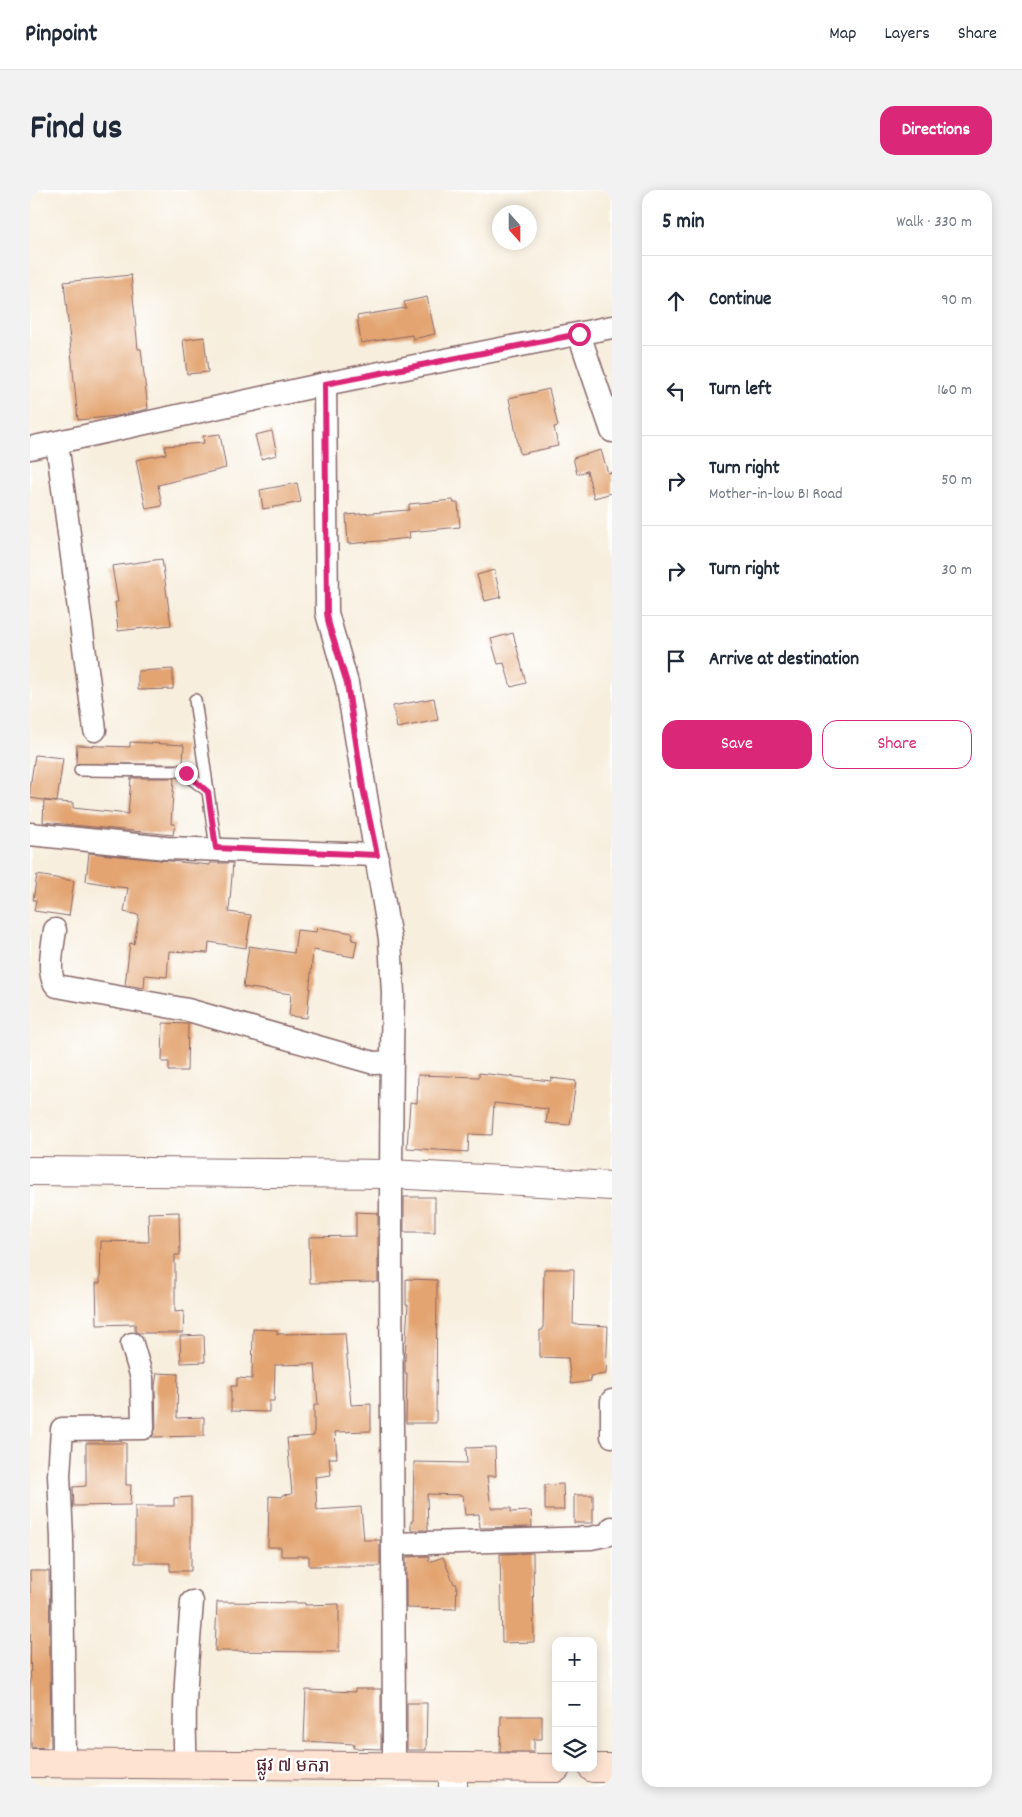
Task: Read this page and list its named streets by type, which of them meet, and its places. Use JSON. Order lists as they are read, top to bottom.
{
  "streets": {
    "main road": ["ផ្លូវ ៧ មករា"]
  },
  "north": "bottom",
  "page": {
    "header": "Pinpoint",
    "nav": ["Map", "Layers", "Share"],
    "title": "Find us",
    "buttons": [
      "Directions",
      ["Save", "Share"]
    ],
    "heading": ["5 min", "Walk · 330 m"],
    "list": [
      ["Continue", "90 m"],
      ["Turn left", "160 m"],
      ["Turn right", "Mother-in-low B1 Road", "50 m"],
      ["Turn right", "30 m"],
      "Arrive at destination"
    ],
    "map_buttons": ["+", "−"]
  }
}
